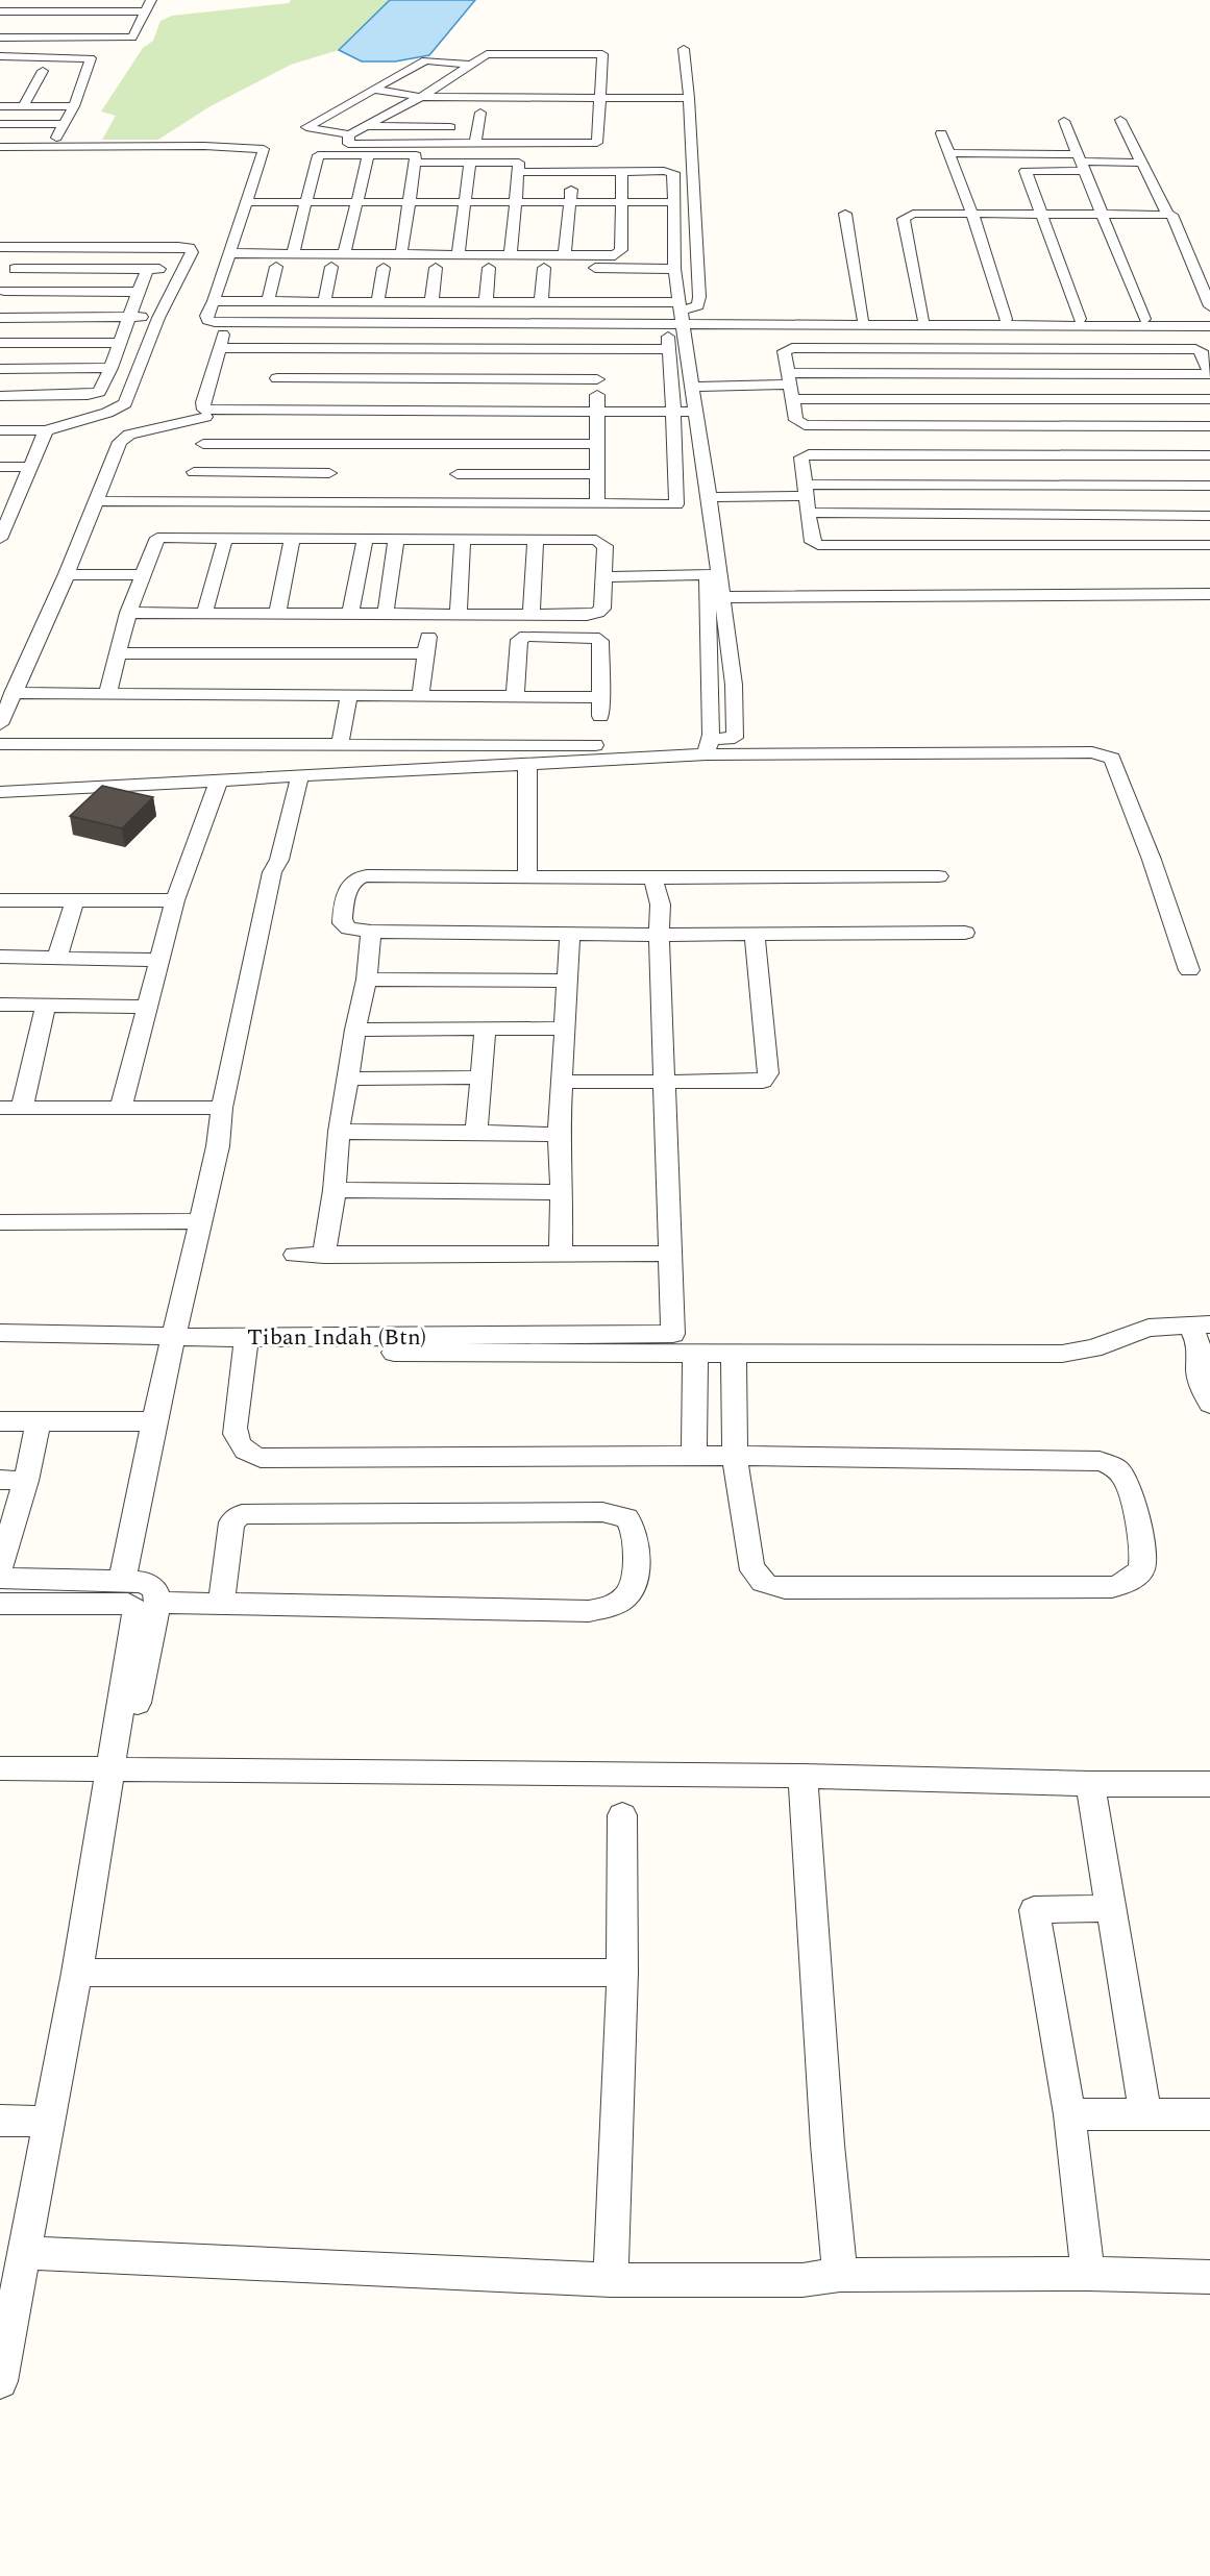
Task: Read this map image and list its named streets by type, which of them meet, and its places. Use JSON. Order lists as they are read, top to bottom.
{
  "streets": {
    "street": ["Tiban Indah (Btn)"]
  }
}
